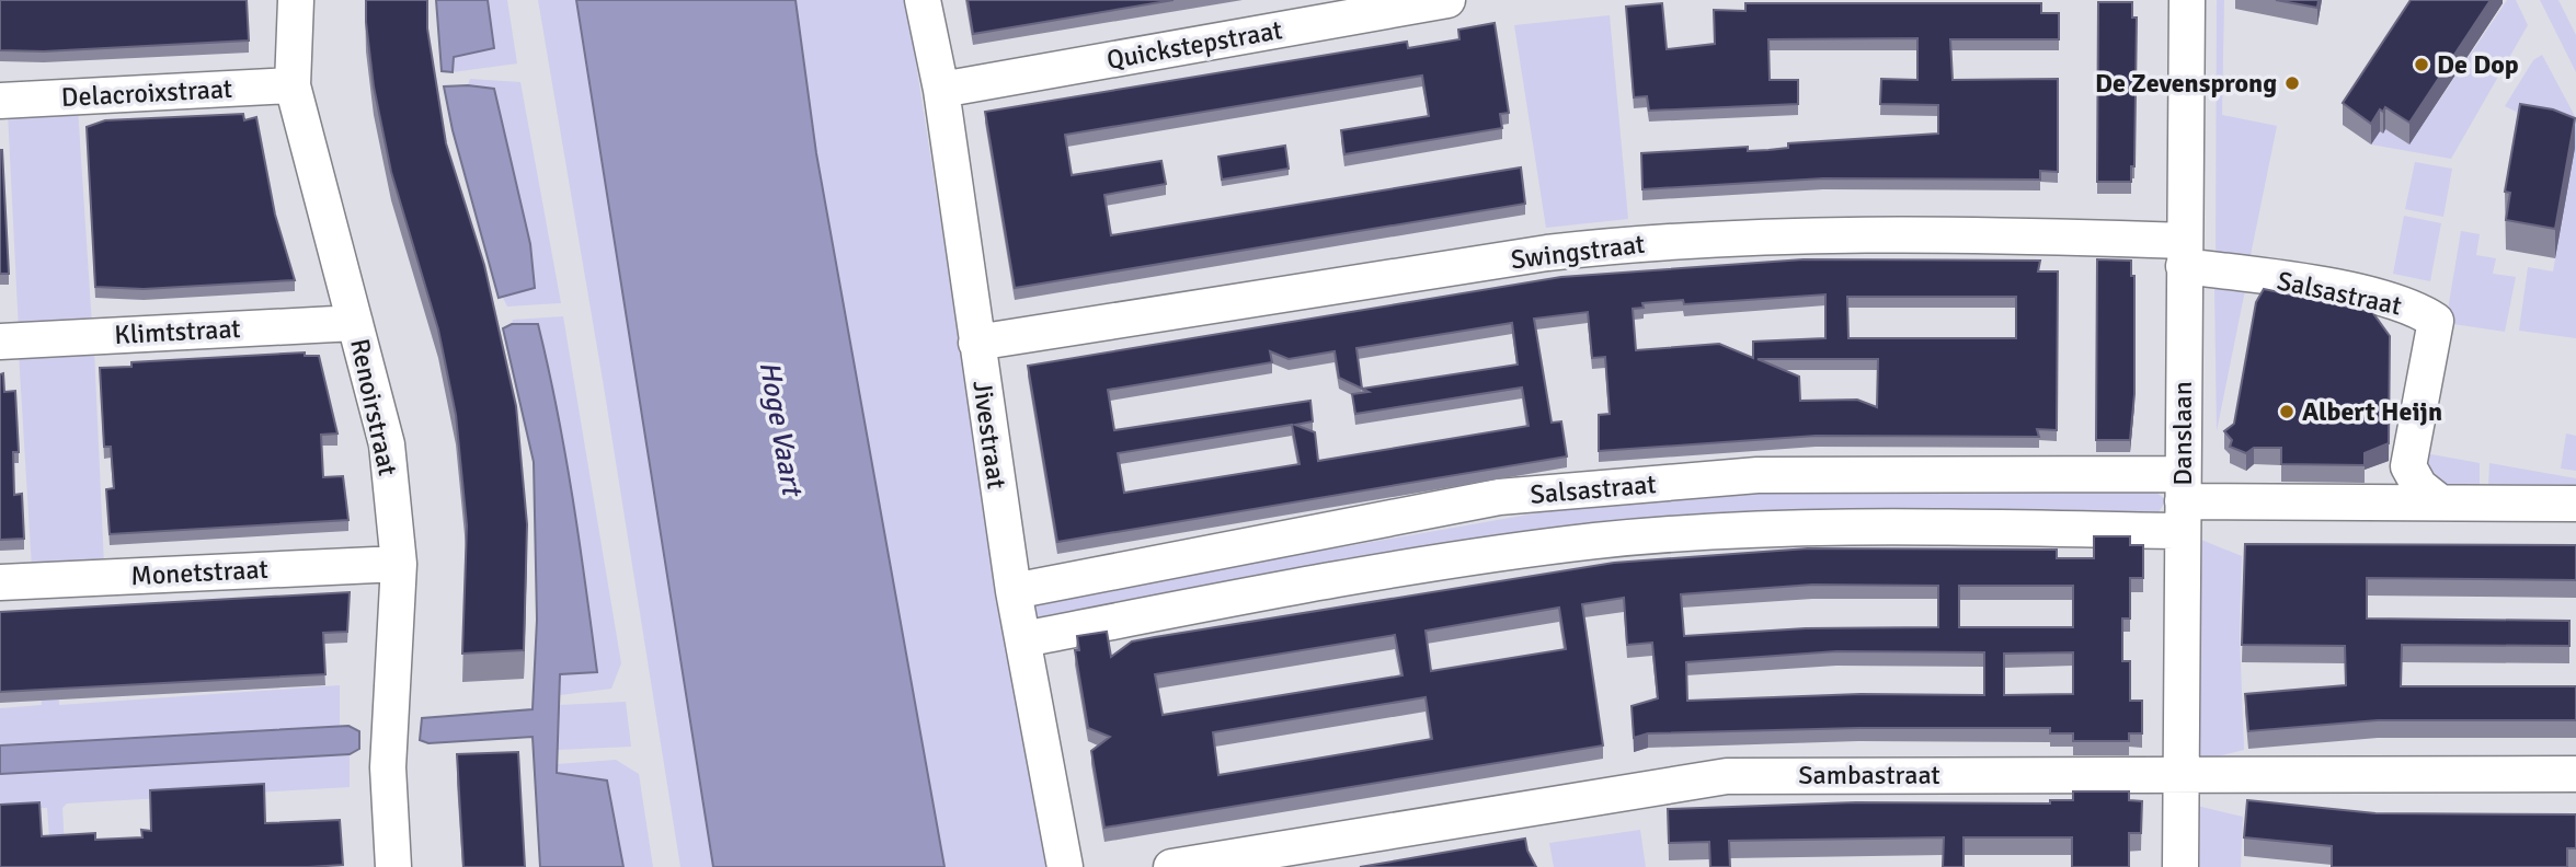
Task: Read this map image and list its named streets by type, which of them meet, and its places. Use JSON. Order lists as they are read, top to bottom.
{
  "streets": {
    "street": [
      "Quickstepstraat",
      "Delacroixstraat",
      "Swingstraat",
      "Salsastraat",
      "Klimtstraat",
      "Renoirstraat",
      "Danslaan",
      "Jivestraat",
      "Monetstraat",
      "Sambastraat"
    ]
  },
  "crossings": [
    ["Quickstepstraat", "Jivestraat"],
    ["Delacroixstraat", "Renoirstraat"],
    ["Swingstraat", "Salsastraat"],
    ["Swingstraat", "Danslaan"],
    ["Swingstraat", "Jivestraat"],
    ["Salsastraat", "Danslaan"],
    ["Salsastraat", "Jivestraat"],
    ["Klimtstraat", "Renoirstraat"],
    ["Renoirstraat", "Monetstraat"],
    ["Danslaan", "Sambastraat"]
  ],
  "water": ["Hoge Vaart"],
  "places": ["De Dop", "De Zevensprong", "Albert Heijn"]
}
